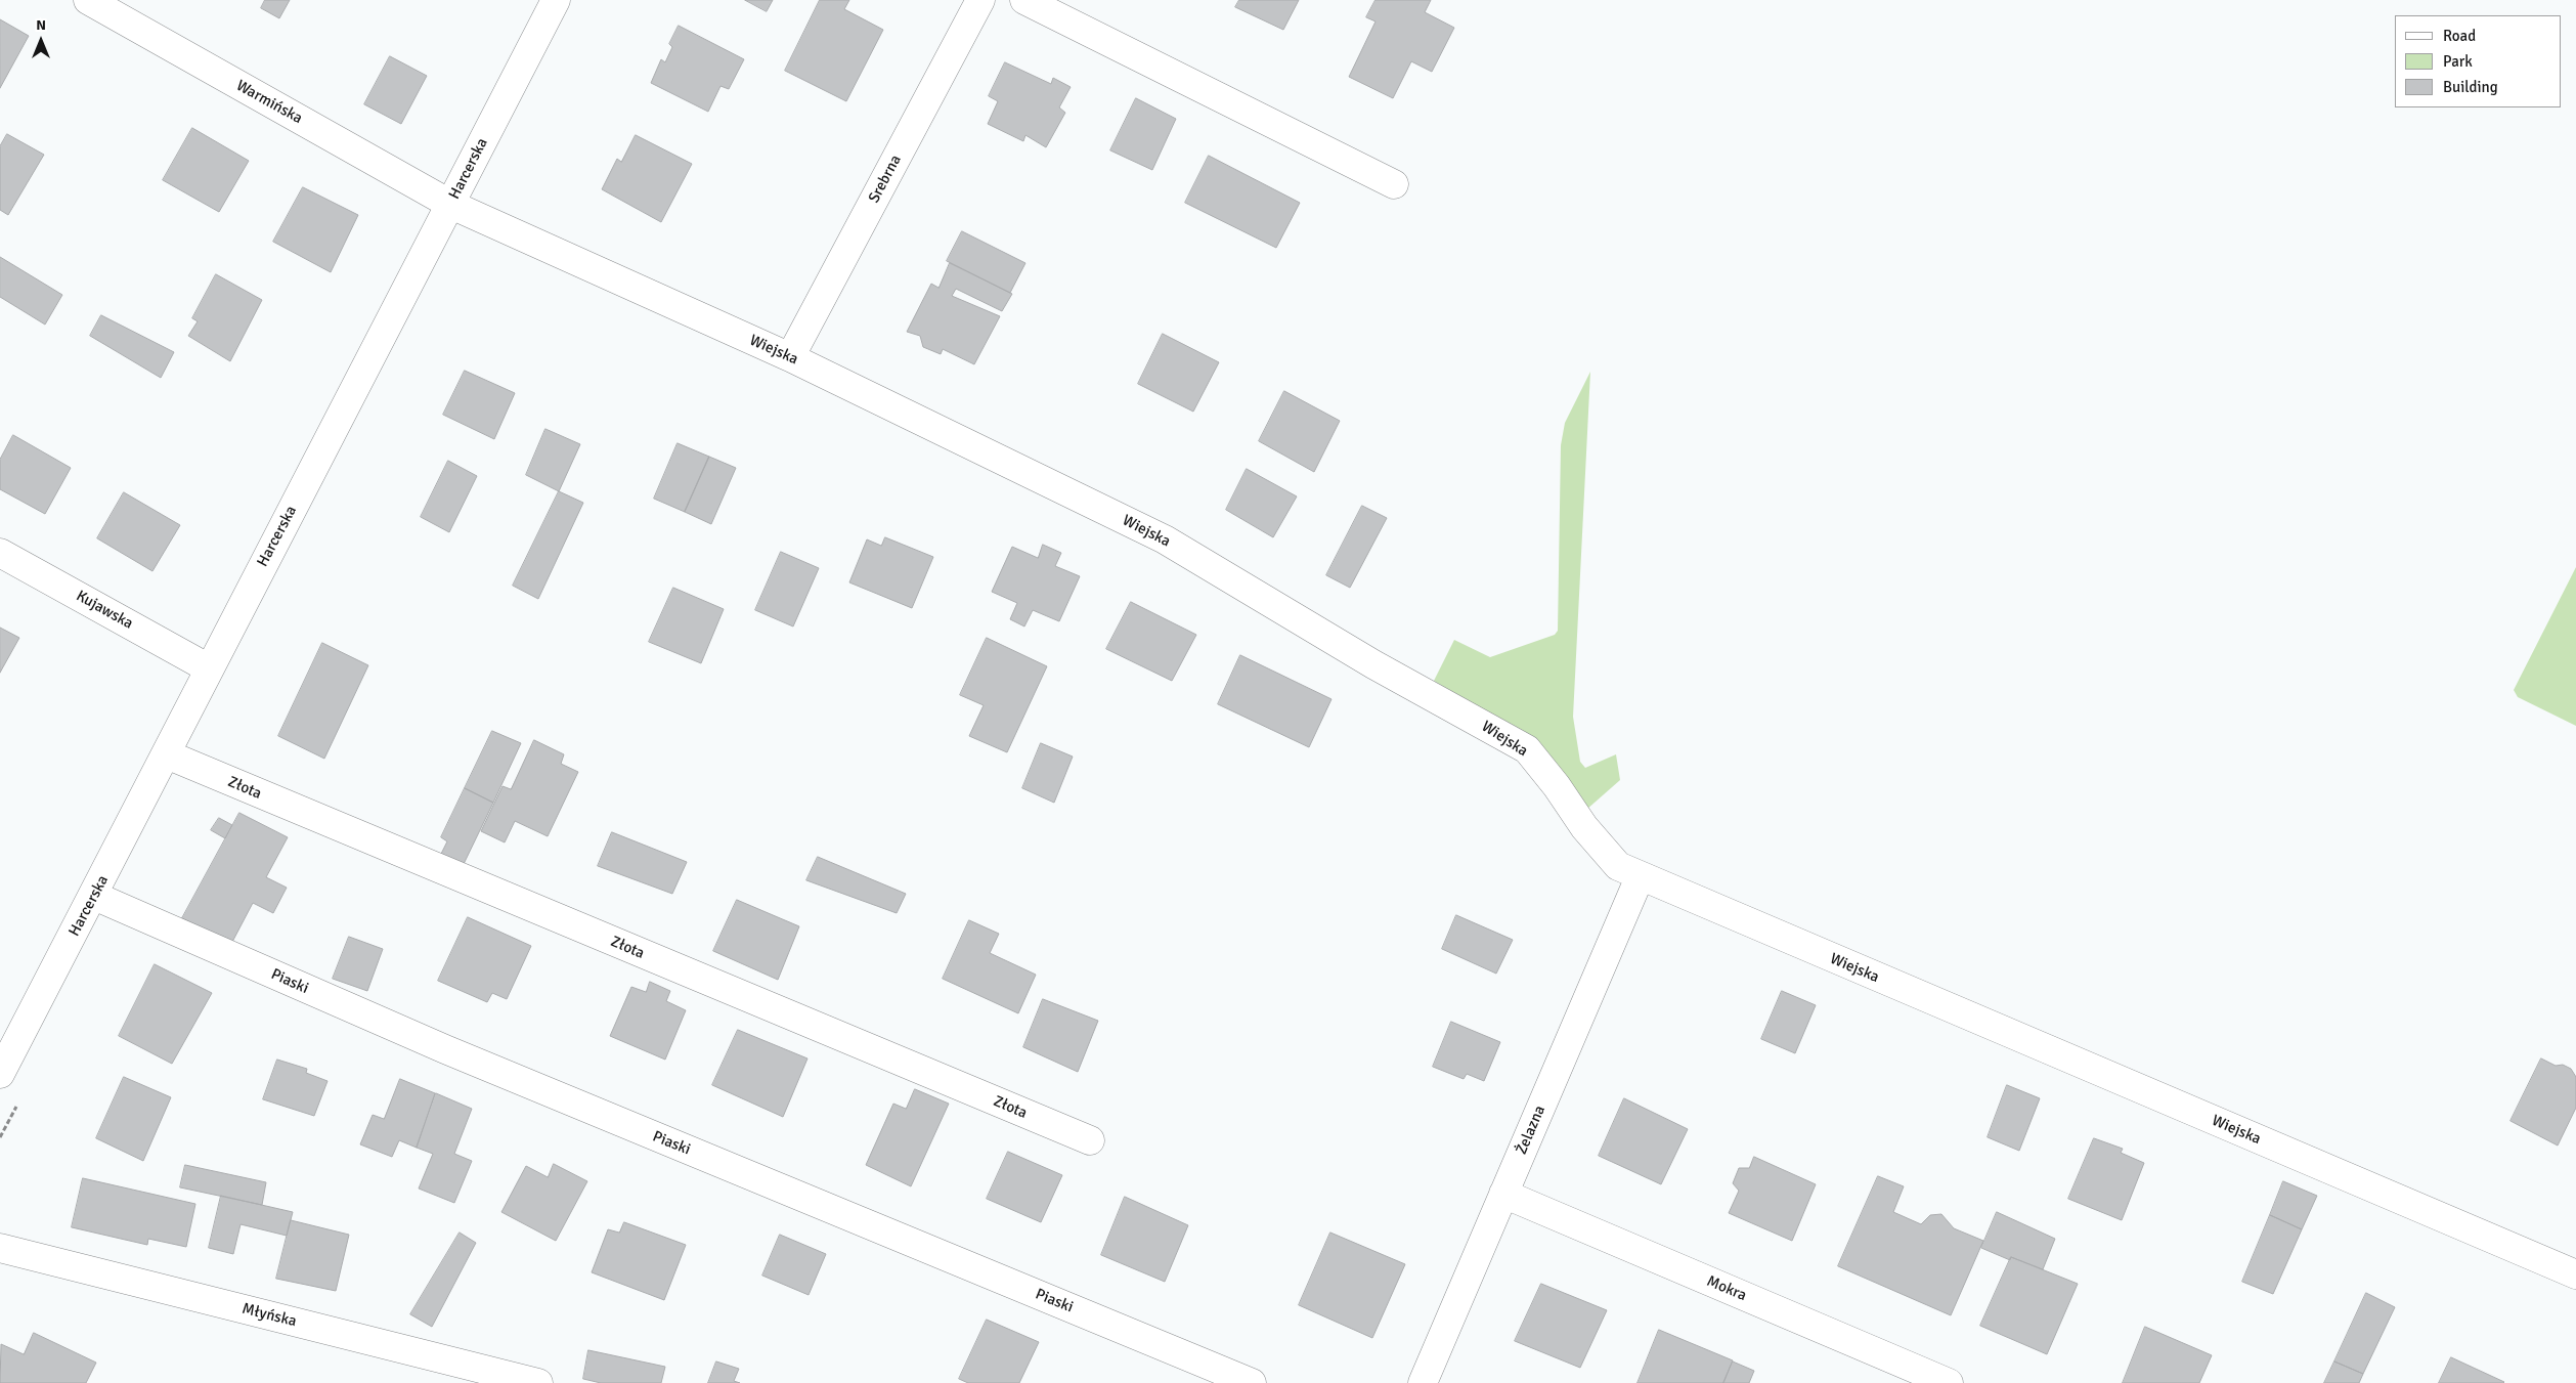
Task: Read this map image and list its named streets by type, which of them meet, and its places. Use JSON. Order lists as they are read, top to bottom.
{
  "streets": {
    "street": [
      "Warmińska",
      "Harcerska",
      "Srebrna",
      "Wiejska",
      "Kujawska",
      "Złota",
      "Piaski",
      "Żelazna",
      "Mokra",
      "Młyńska"
    ]
  },
  "crossings": [
    ["Warmińska", "Harcerska"],
    ["Warmińska", "Wiejska"],
    ["Harcerska", "Wiejska"],
    ["Harcerska", "Kujawska"],
    ["Harcerska", "Złota"],
    ["Harcerska", "Piaski"],
    ["Srebrna", "Wiejska"],
    ["Wiejska", "Żelazna"],
    ["Żelazna", "Mokra"]
  ],
  "legend": ["Road", "Park", "Building"],
  "north": "top"
}
